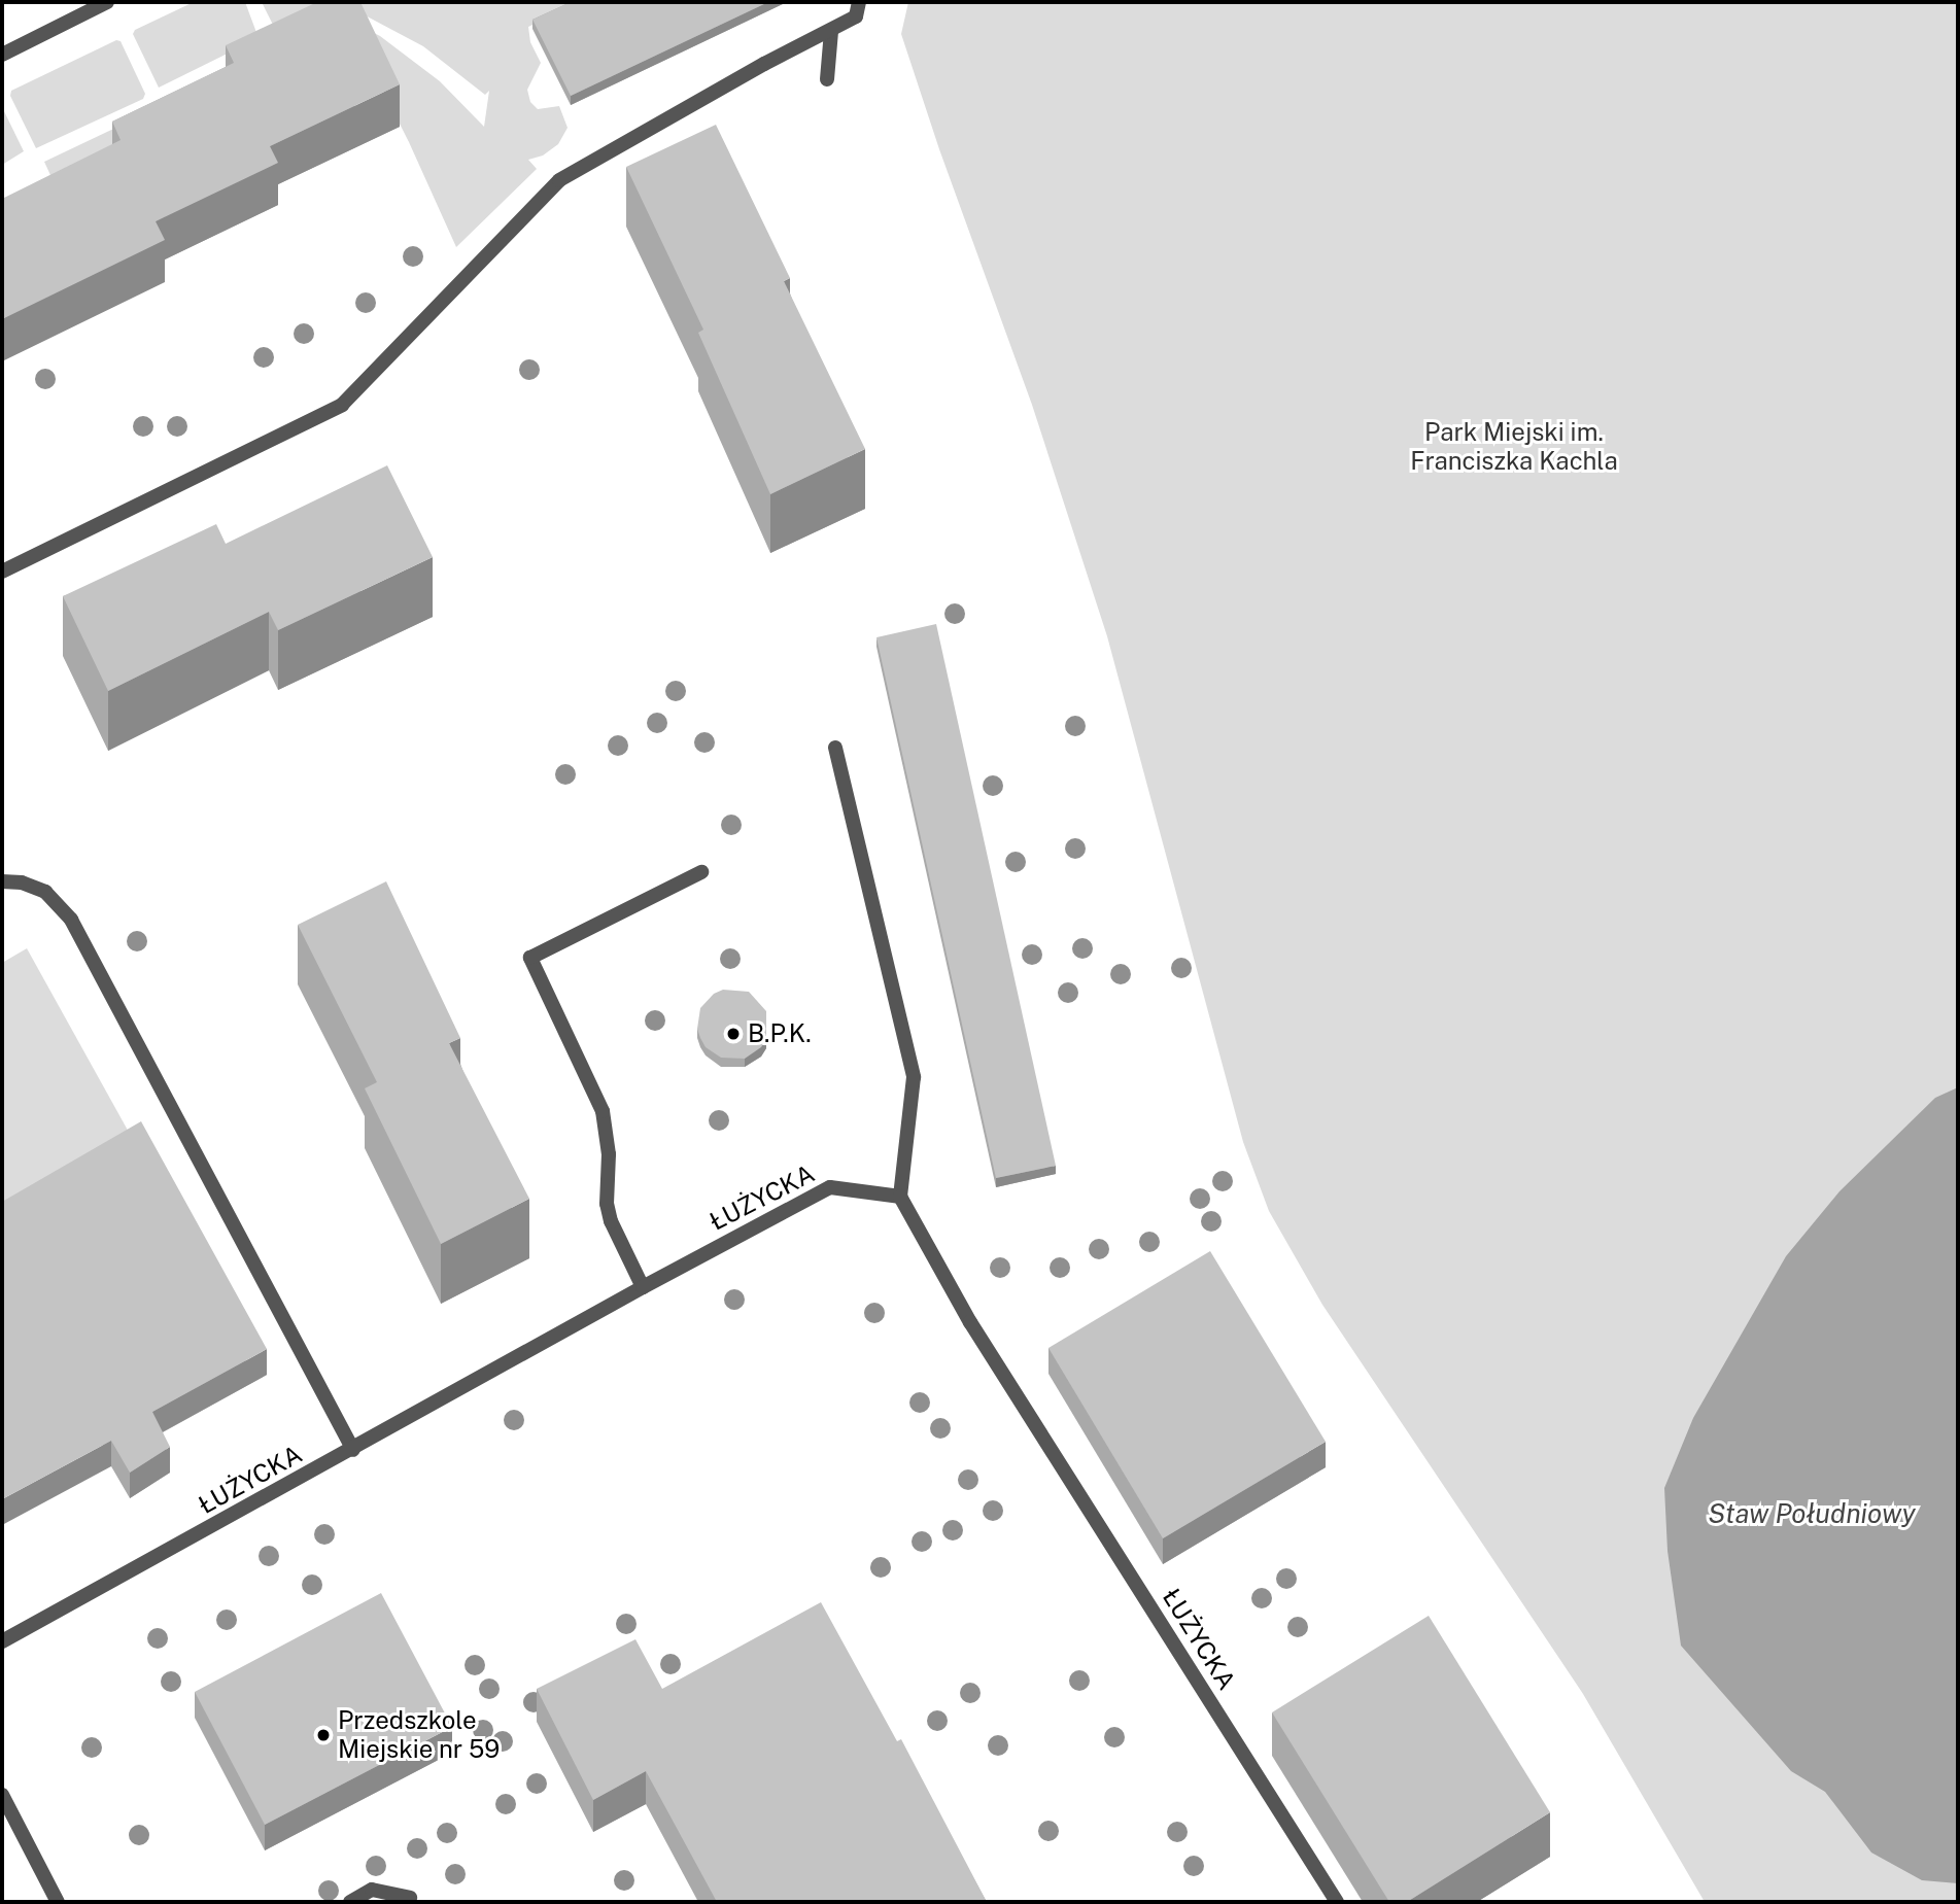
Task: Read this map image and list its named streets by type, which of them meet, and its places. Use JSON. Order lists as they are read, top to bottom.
{
  "streets": {
    "street": ["ŁUŻYCKA"]
  },
  "water": ["Staw Południowy"],
  "parks": ["Park Miejski im. Franciszka Kachla"],
  "places": ["B.P.K.", "Przedszkole Miejskie nr 59"]
}
